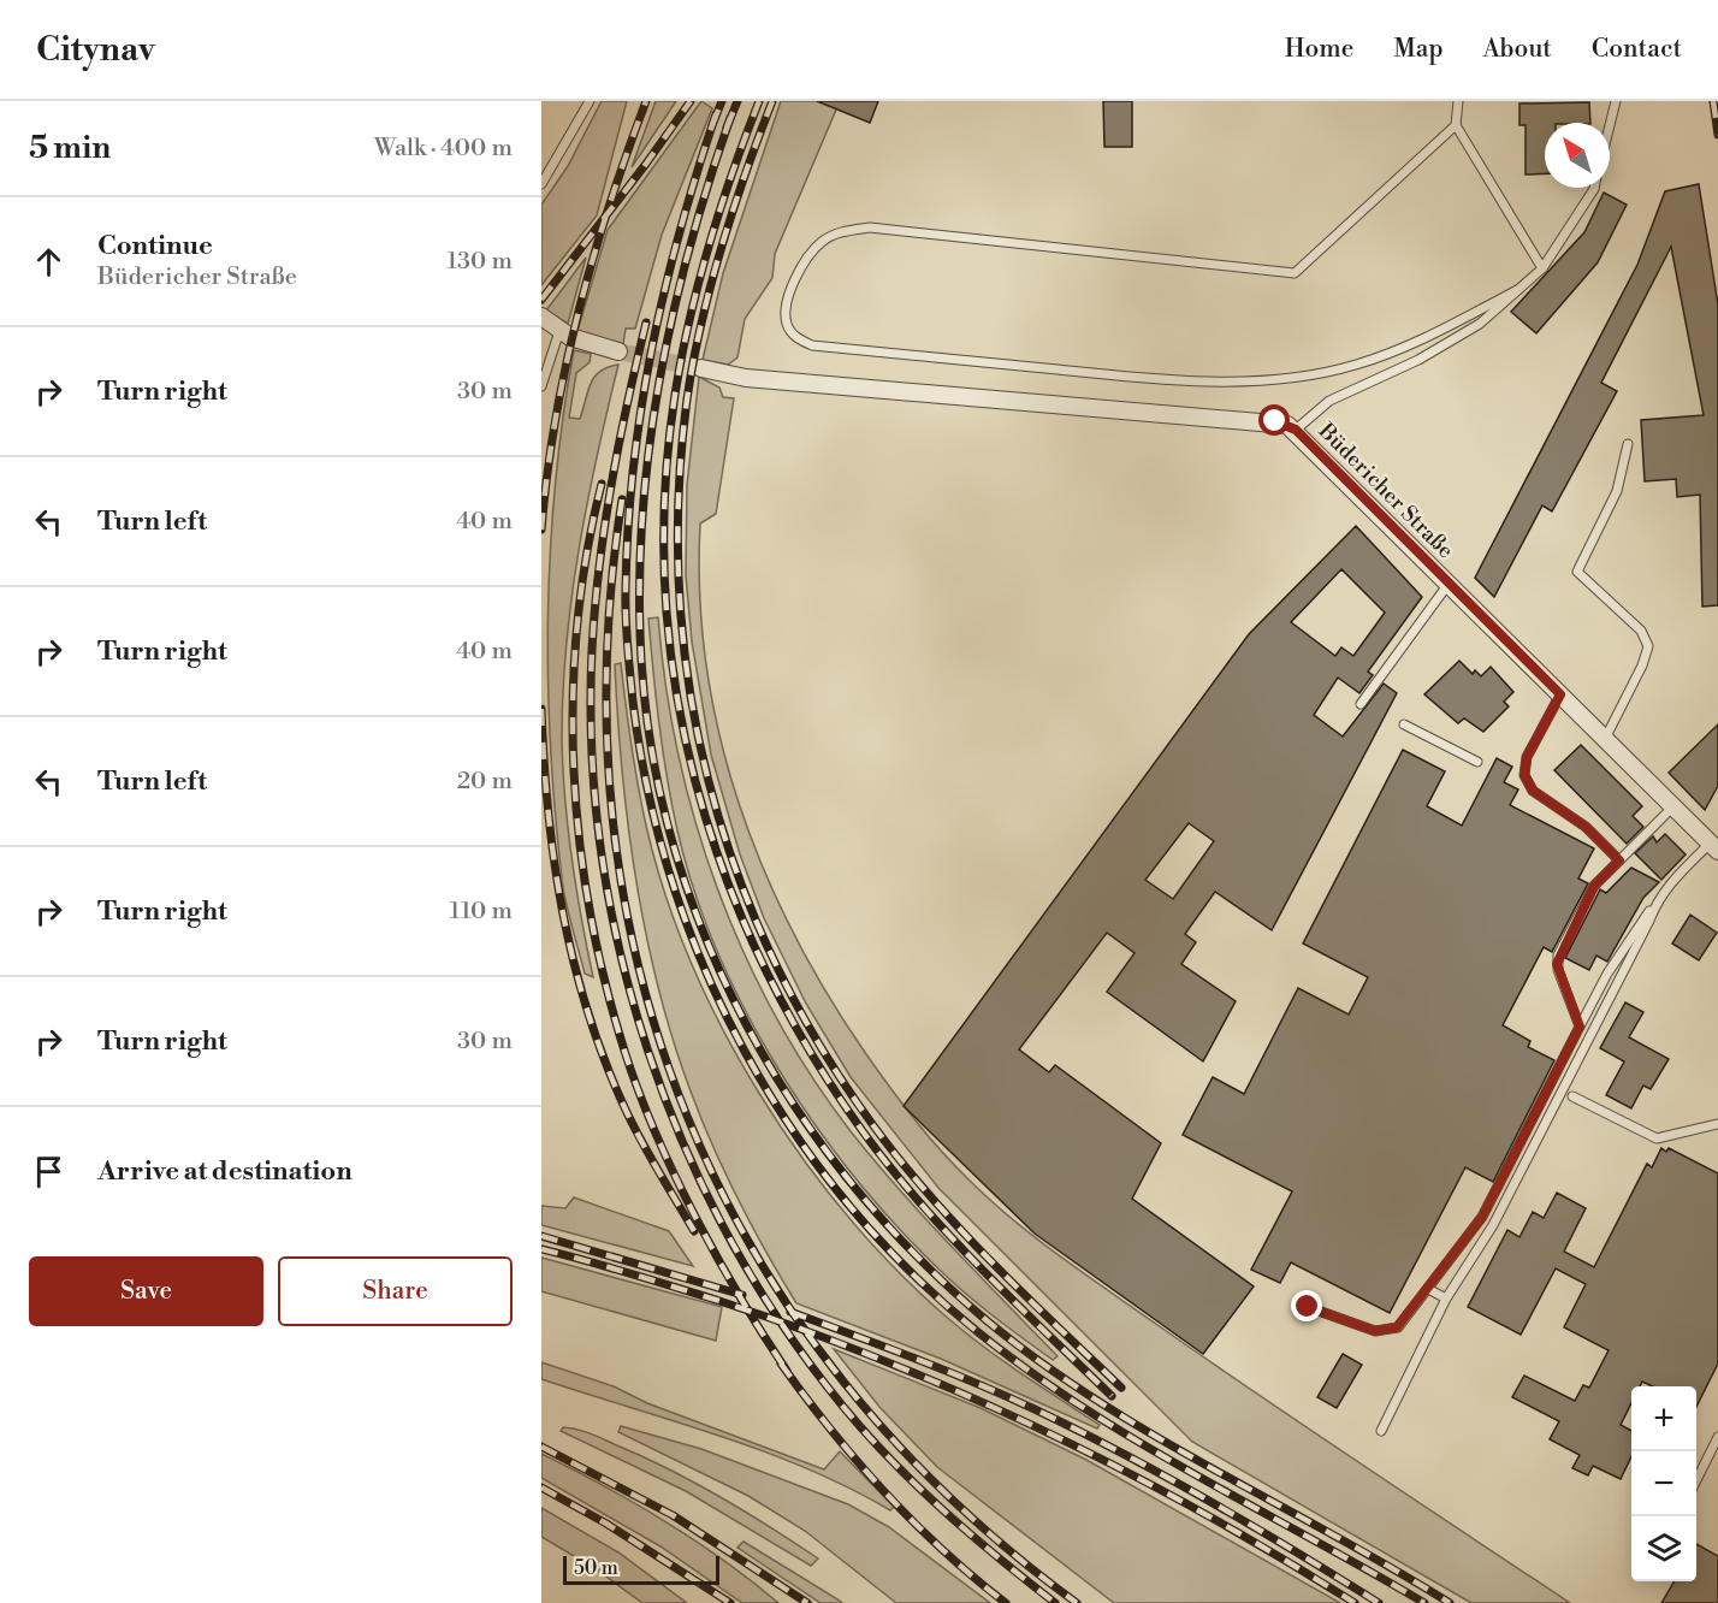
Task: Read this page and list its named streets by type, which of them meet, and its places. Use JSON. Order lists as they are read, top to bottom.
{
  "streets": {
    "street": ["Büdericher Straße"]
  },
  "scale_bar": "50 m",
  "north": "top left",
  "page": {
    "header": "Citynav",
    "nav": [
      "Home",
      "Map",
      "About",
      "Contact"
    ],
    "heading": ["5 min", "Walk · 400 m"],
    "list": [
      ["Continue", "Büdericher Straße", "130 m"],
      ["Turn right", "30 m"],
      ["Turn left", "40 m"],
      ["Turn right", "40 m"],
      ["Turn left", "20 m"],
      ["Turn right", "110 m"],
      ["Turn right", "30 m"],
      "Arrive at destination"
    ],
    "buttons": ["Save", "Share"],
    "map_buttons": ["+", "−"],
    "scale": "50 m"
  }
}
